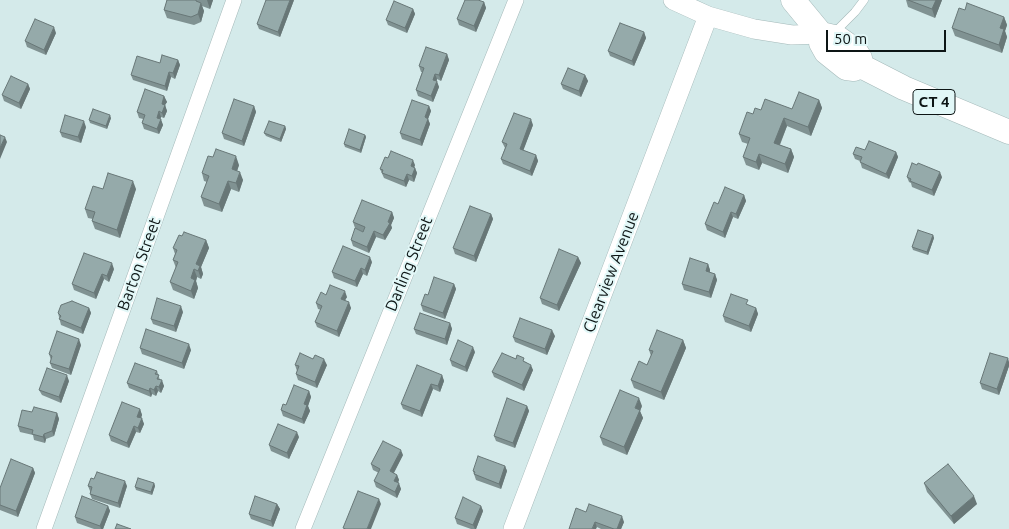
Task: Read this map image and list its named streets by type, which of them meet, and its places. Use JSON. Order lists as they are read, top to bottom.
{
  "streets": {
    "main road": ["CT 4"],
    "street": ["Barton Street", "Darling Street", "Clearview Avenue"]
  },
  "scale_bar": "50 m"
}
